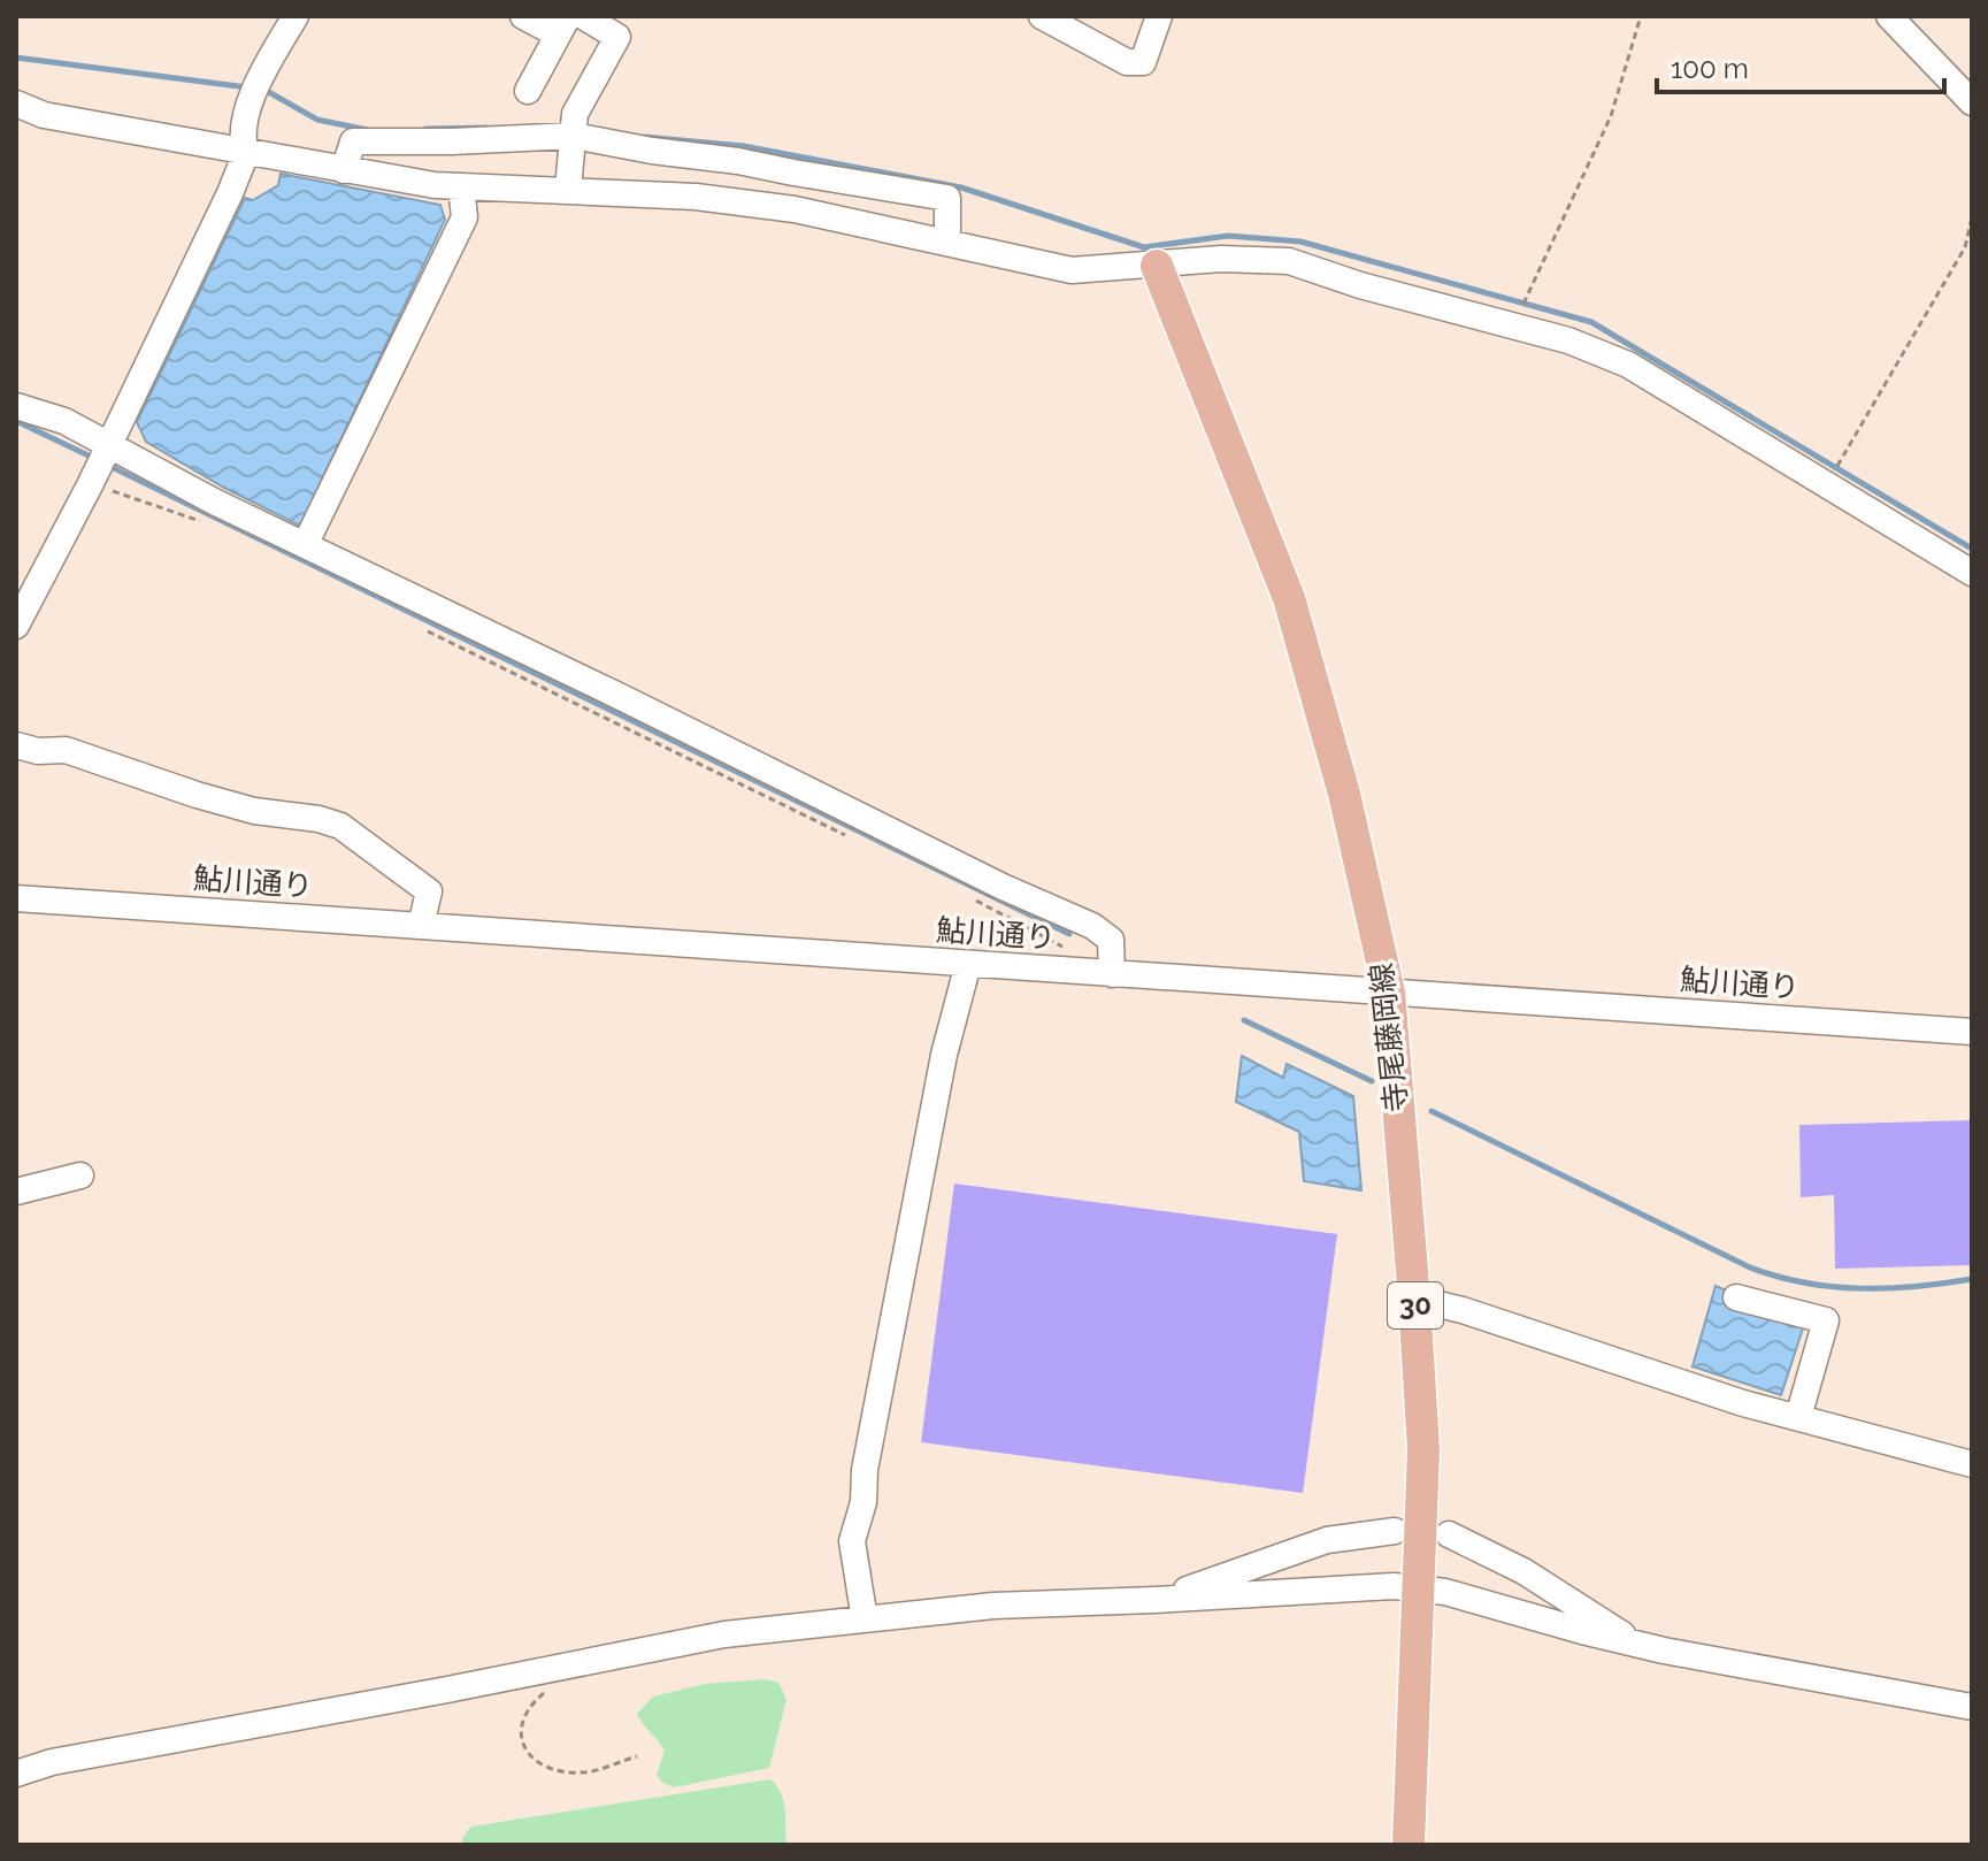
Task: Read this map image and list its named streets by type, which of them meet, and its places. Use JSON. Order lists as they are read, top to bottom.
{
  "streets": {
    "main road": ["寺尾藤岡線", "30"],
    "street": ["鮎川通り"]
  },
  "crossings": [
    ["鮎川通り", "寺尾藤岡線"]
  ],
  "scale_bar": "100 m"
}
